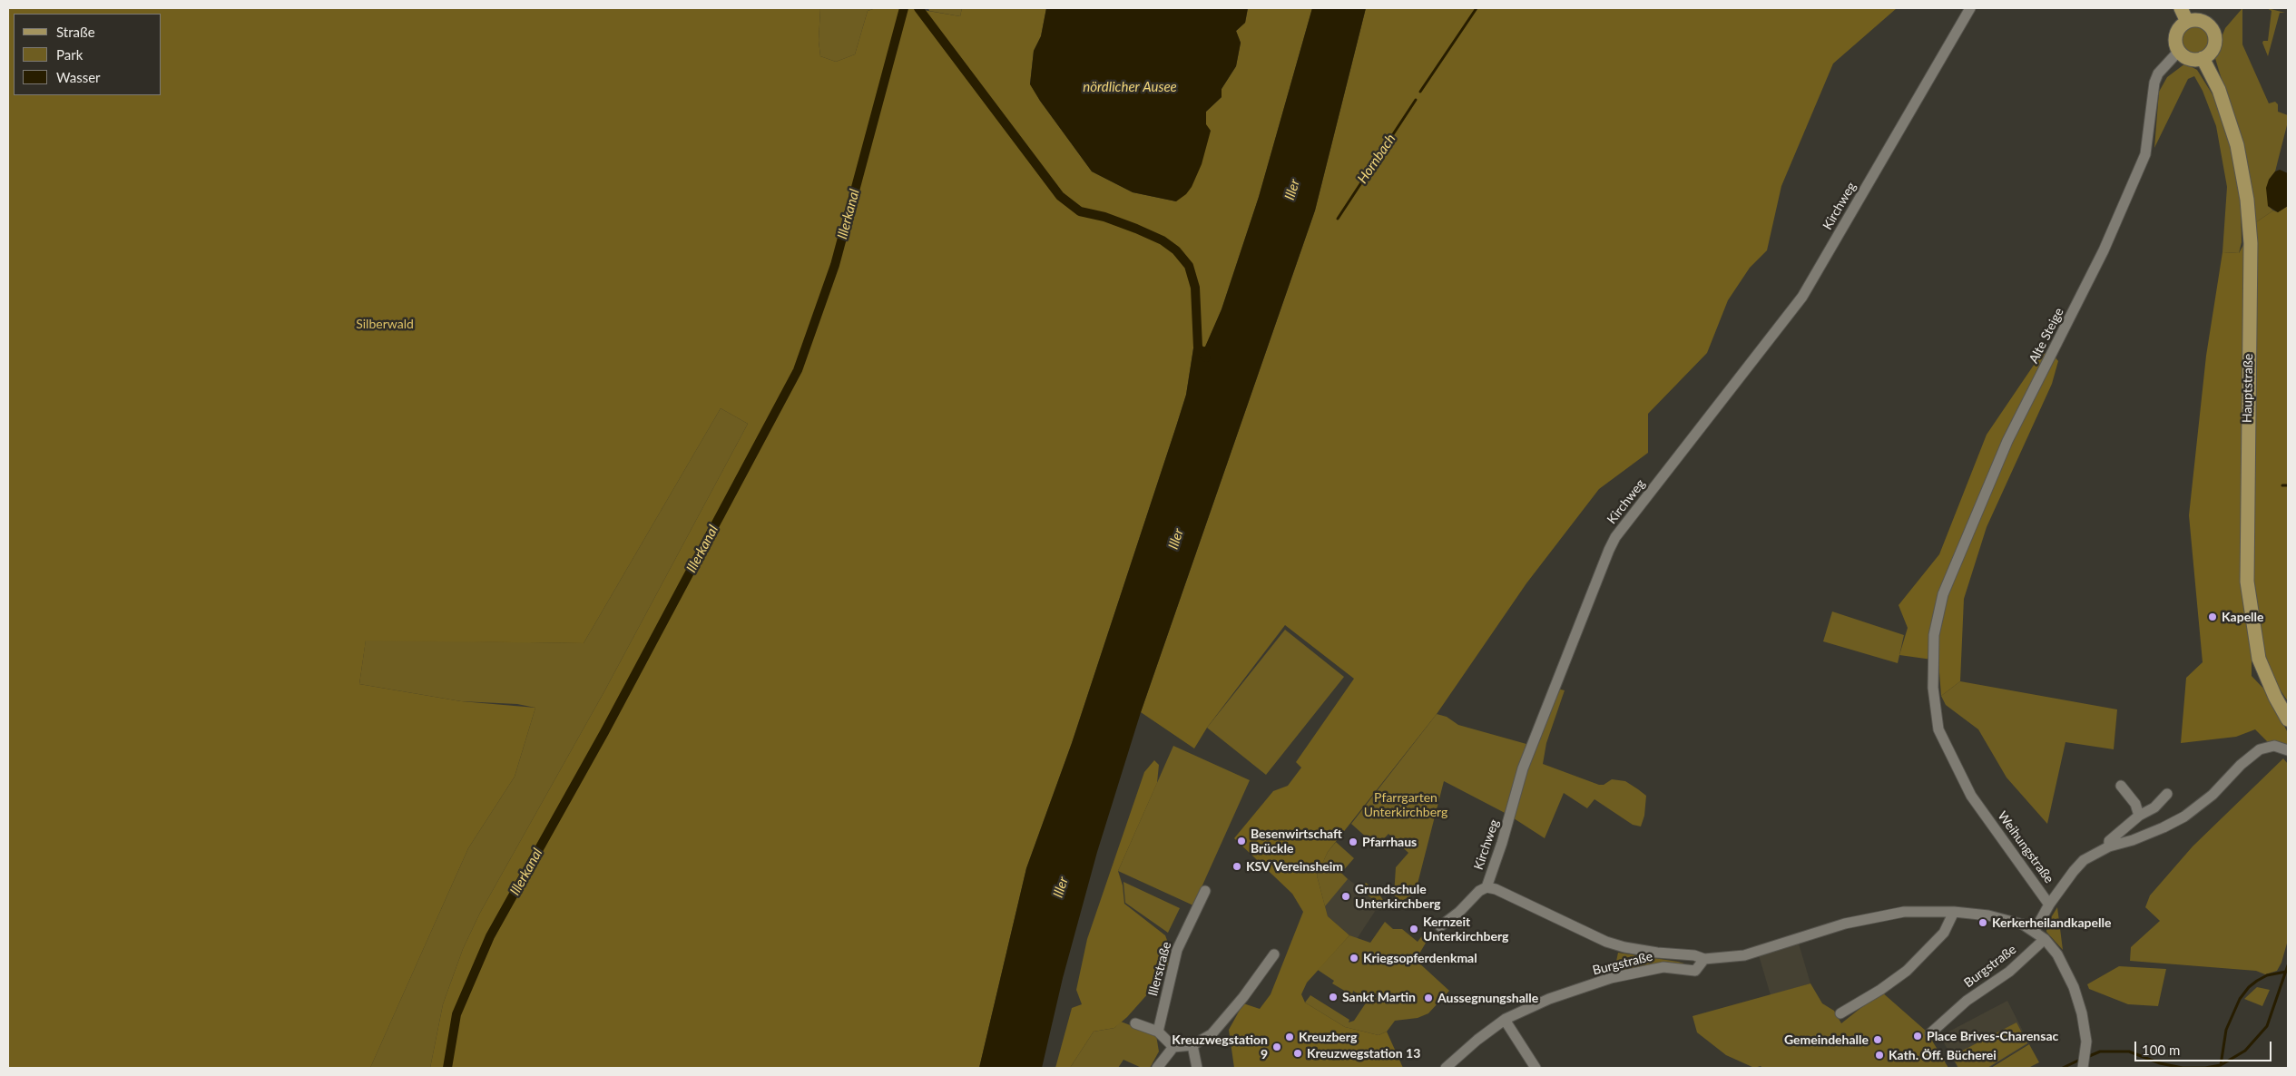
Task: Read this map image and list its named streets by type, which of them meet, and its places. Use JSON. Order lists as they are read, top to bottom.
{
  "streets": {
    "main road": ["Hauptstraße"],
    "street": [
      "Kirchweg",
      "Alte Steige",
      "Weihungstraße",
      "Burgstraße",
      "Illerstraße"
    ]
  },
  "crossings": [
    ["Kirchweg", "Burgstraße"],
    ["Alte Steige", "Hauptstraße"],
    ["Alte Steige", "Weihungstraße"]
  ],
  "water": [
    "nördlicher Ausee",
    "Hornbach",
    "Iller",
    "Illerkanal"
  ],
  "parks": ["Silberwald", "Pfarrgarten Unterkirchberg"],
  "places": [
    "Kapelle",
    "Besenwirtschaft Brückle",
    "Pfarrhaus",
    "KSV Vereinsheim",
    "Grundschule Unterkirchberg",
    "Kerkerheilandkapelle",
    "Kernzeit Unterkirchberg",
    "Kriegsopferdenkmal",
    "Sankt Martin",
    "Aussegnungshalle",
    "Place Brives-Charensac",
    "Kreuzberg",
    "Gemeindehalle",
    "Kreuzwegstation 9",
    "Kreuzwegstation 13",
    "Kath. Öff. Bücherei"
  ],
  "legend": ["Straße", "Park", "Wasser"],
  "scale_bar": "100 m"
}
